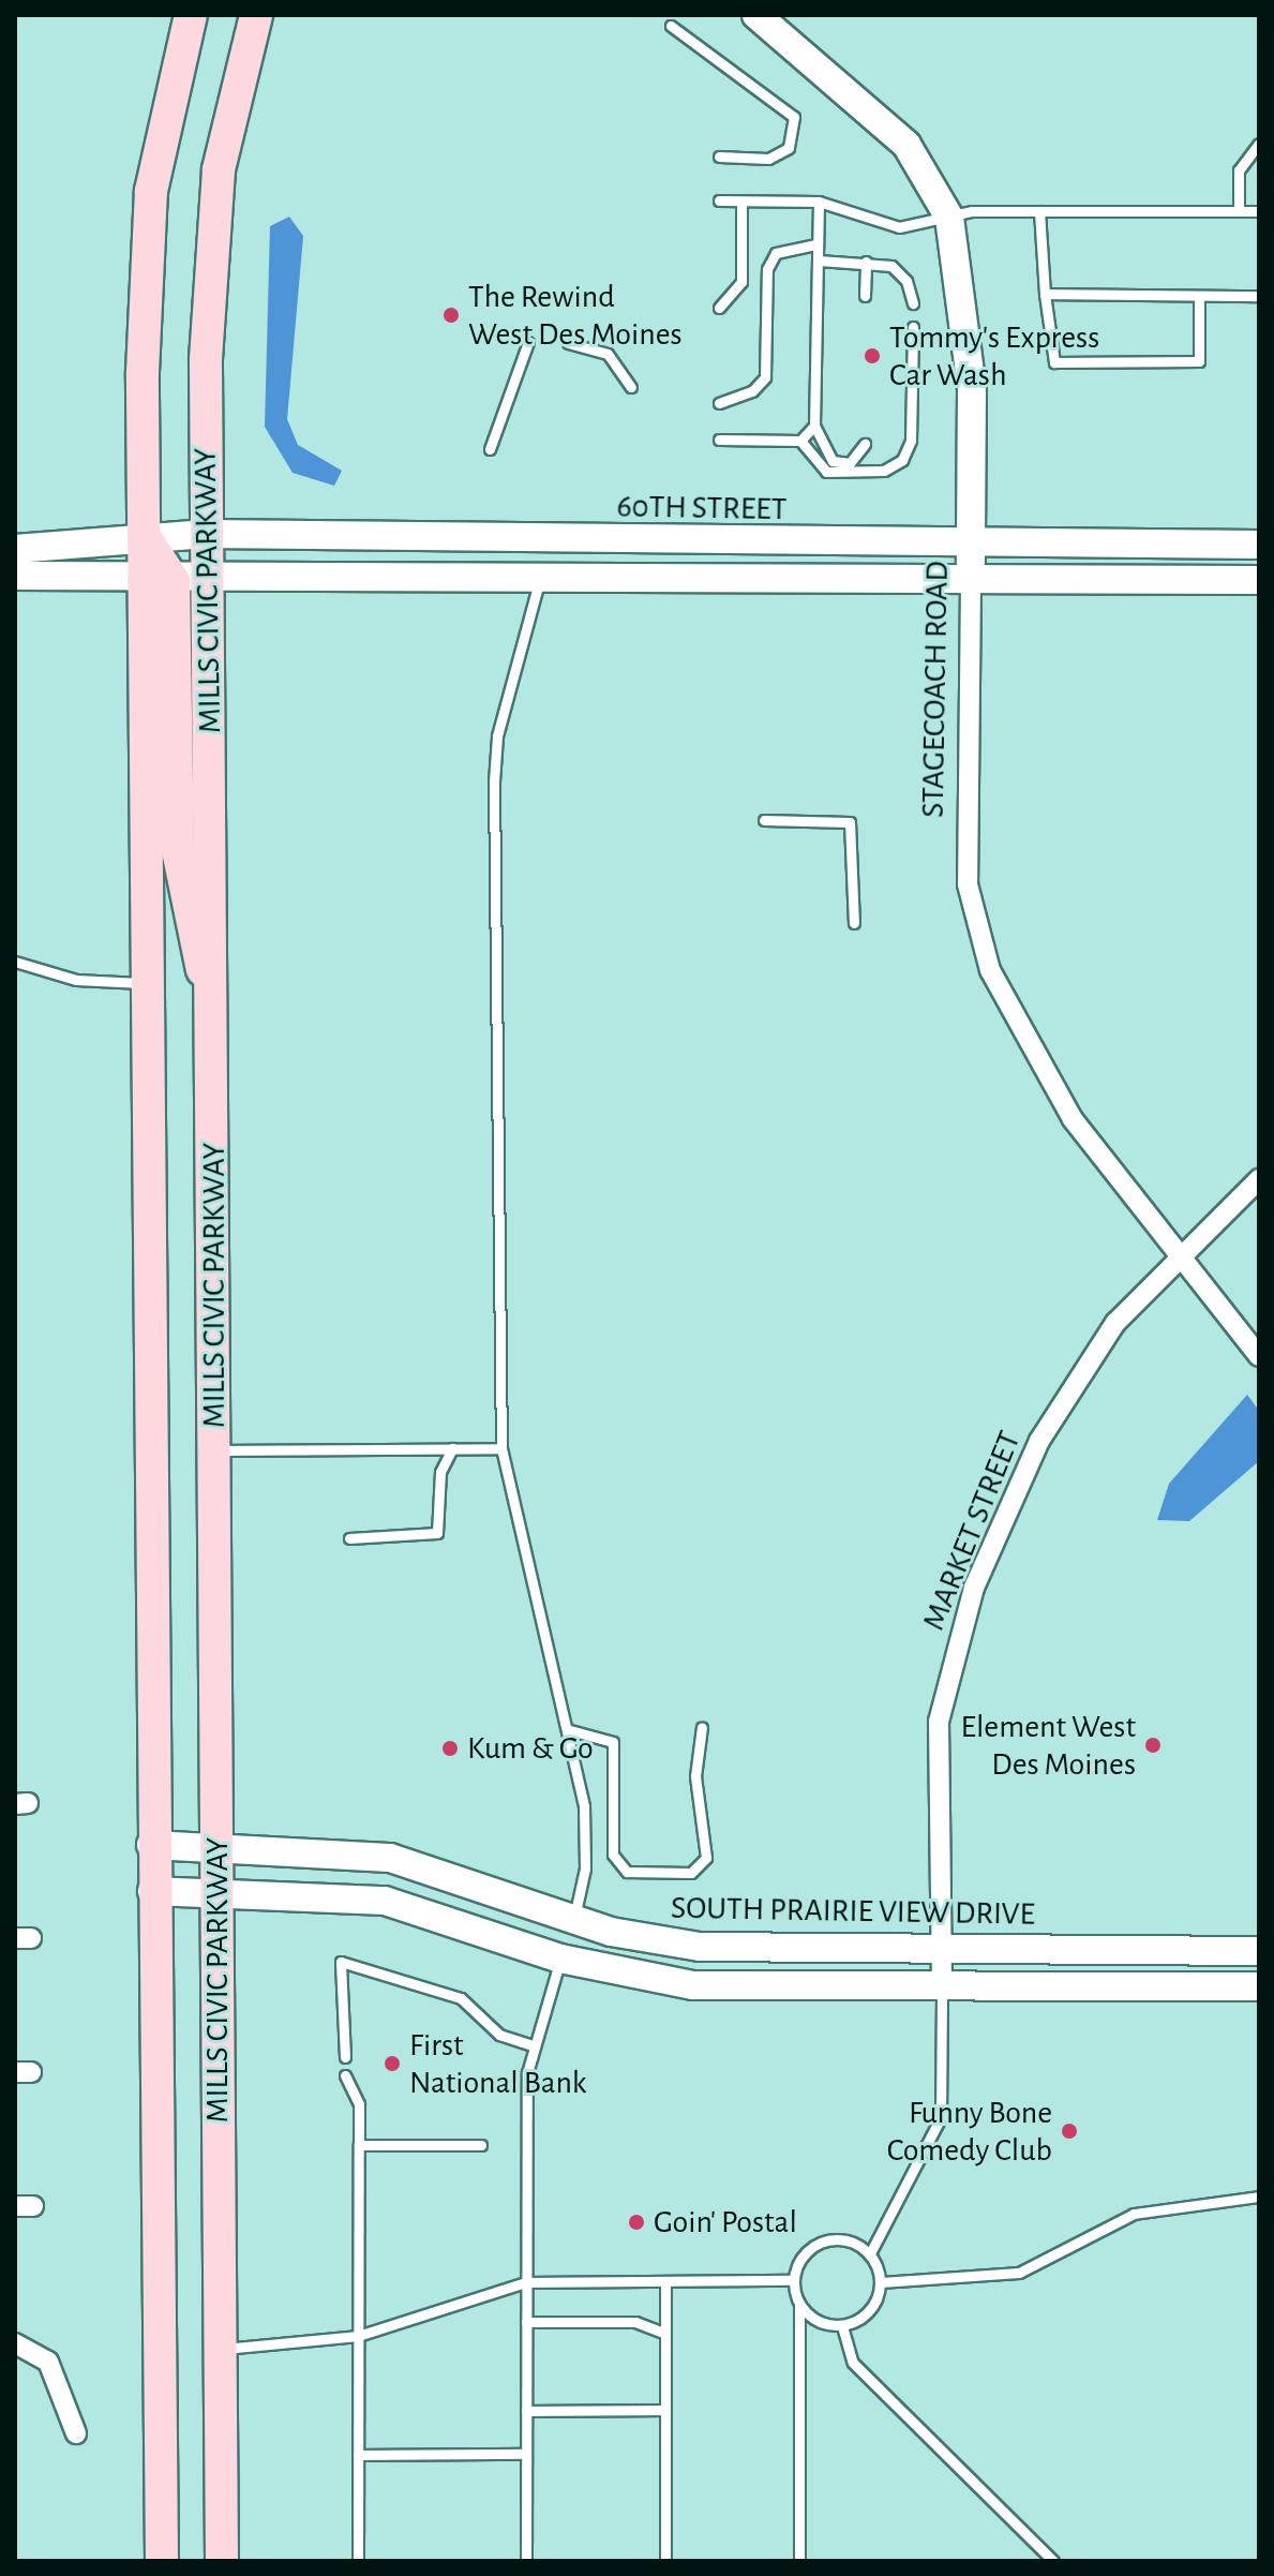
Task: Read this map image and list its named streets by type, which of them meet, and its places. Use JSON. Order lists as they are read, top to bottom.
{
  "streets": {
    "main road": ["MILLS CIVIC PARKWAY"],
    "street": [
      "60TH STREET",
      "STAGECOACH ROAD",
      "MARKET STREET",
      "SOUTH PRAIRIE VIEW DRIVE"
    ]
  },
  "crossings": [
    ["60TH STREET", "MILLS CIVIC PARKWAY"],
    ["60TH STREET", "STAGECOACH ROAD"],
    ["MILLS CIVIC PARKWAY", "SOUTH PRAIRIE VIEW DRIVE"],
    ["STAGECOACH ROAD", "MARKET STREET"],
    ["MARKET STREET", "SOUTH PRAIRIE VIEW DRIVE"]
  ],
  "places": [
    "The Rewind West Des Moines",
    "Tommy's Express Car Wash",
    "Element West Des Moines",
    "Kum & Go",
    "First National Bank",
    "Funny Bone Comedy Club",
    "Goin' Postal"
  ]
}
